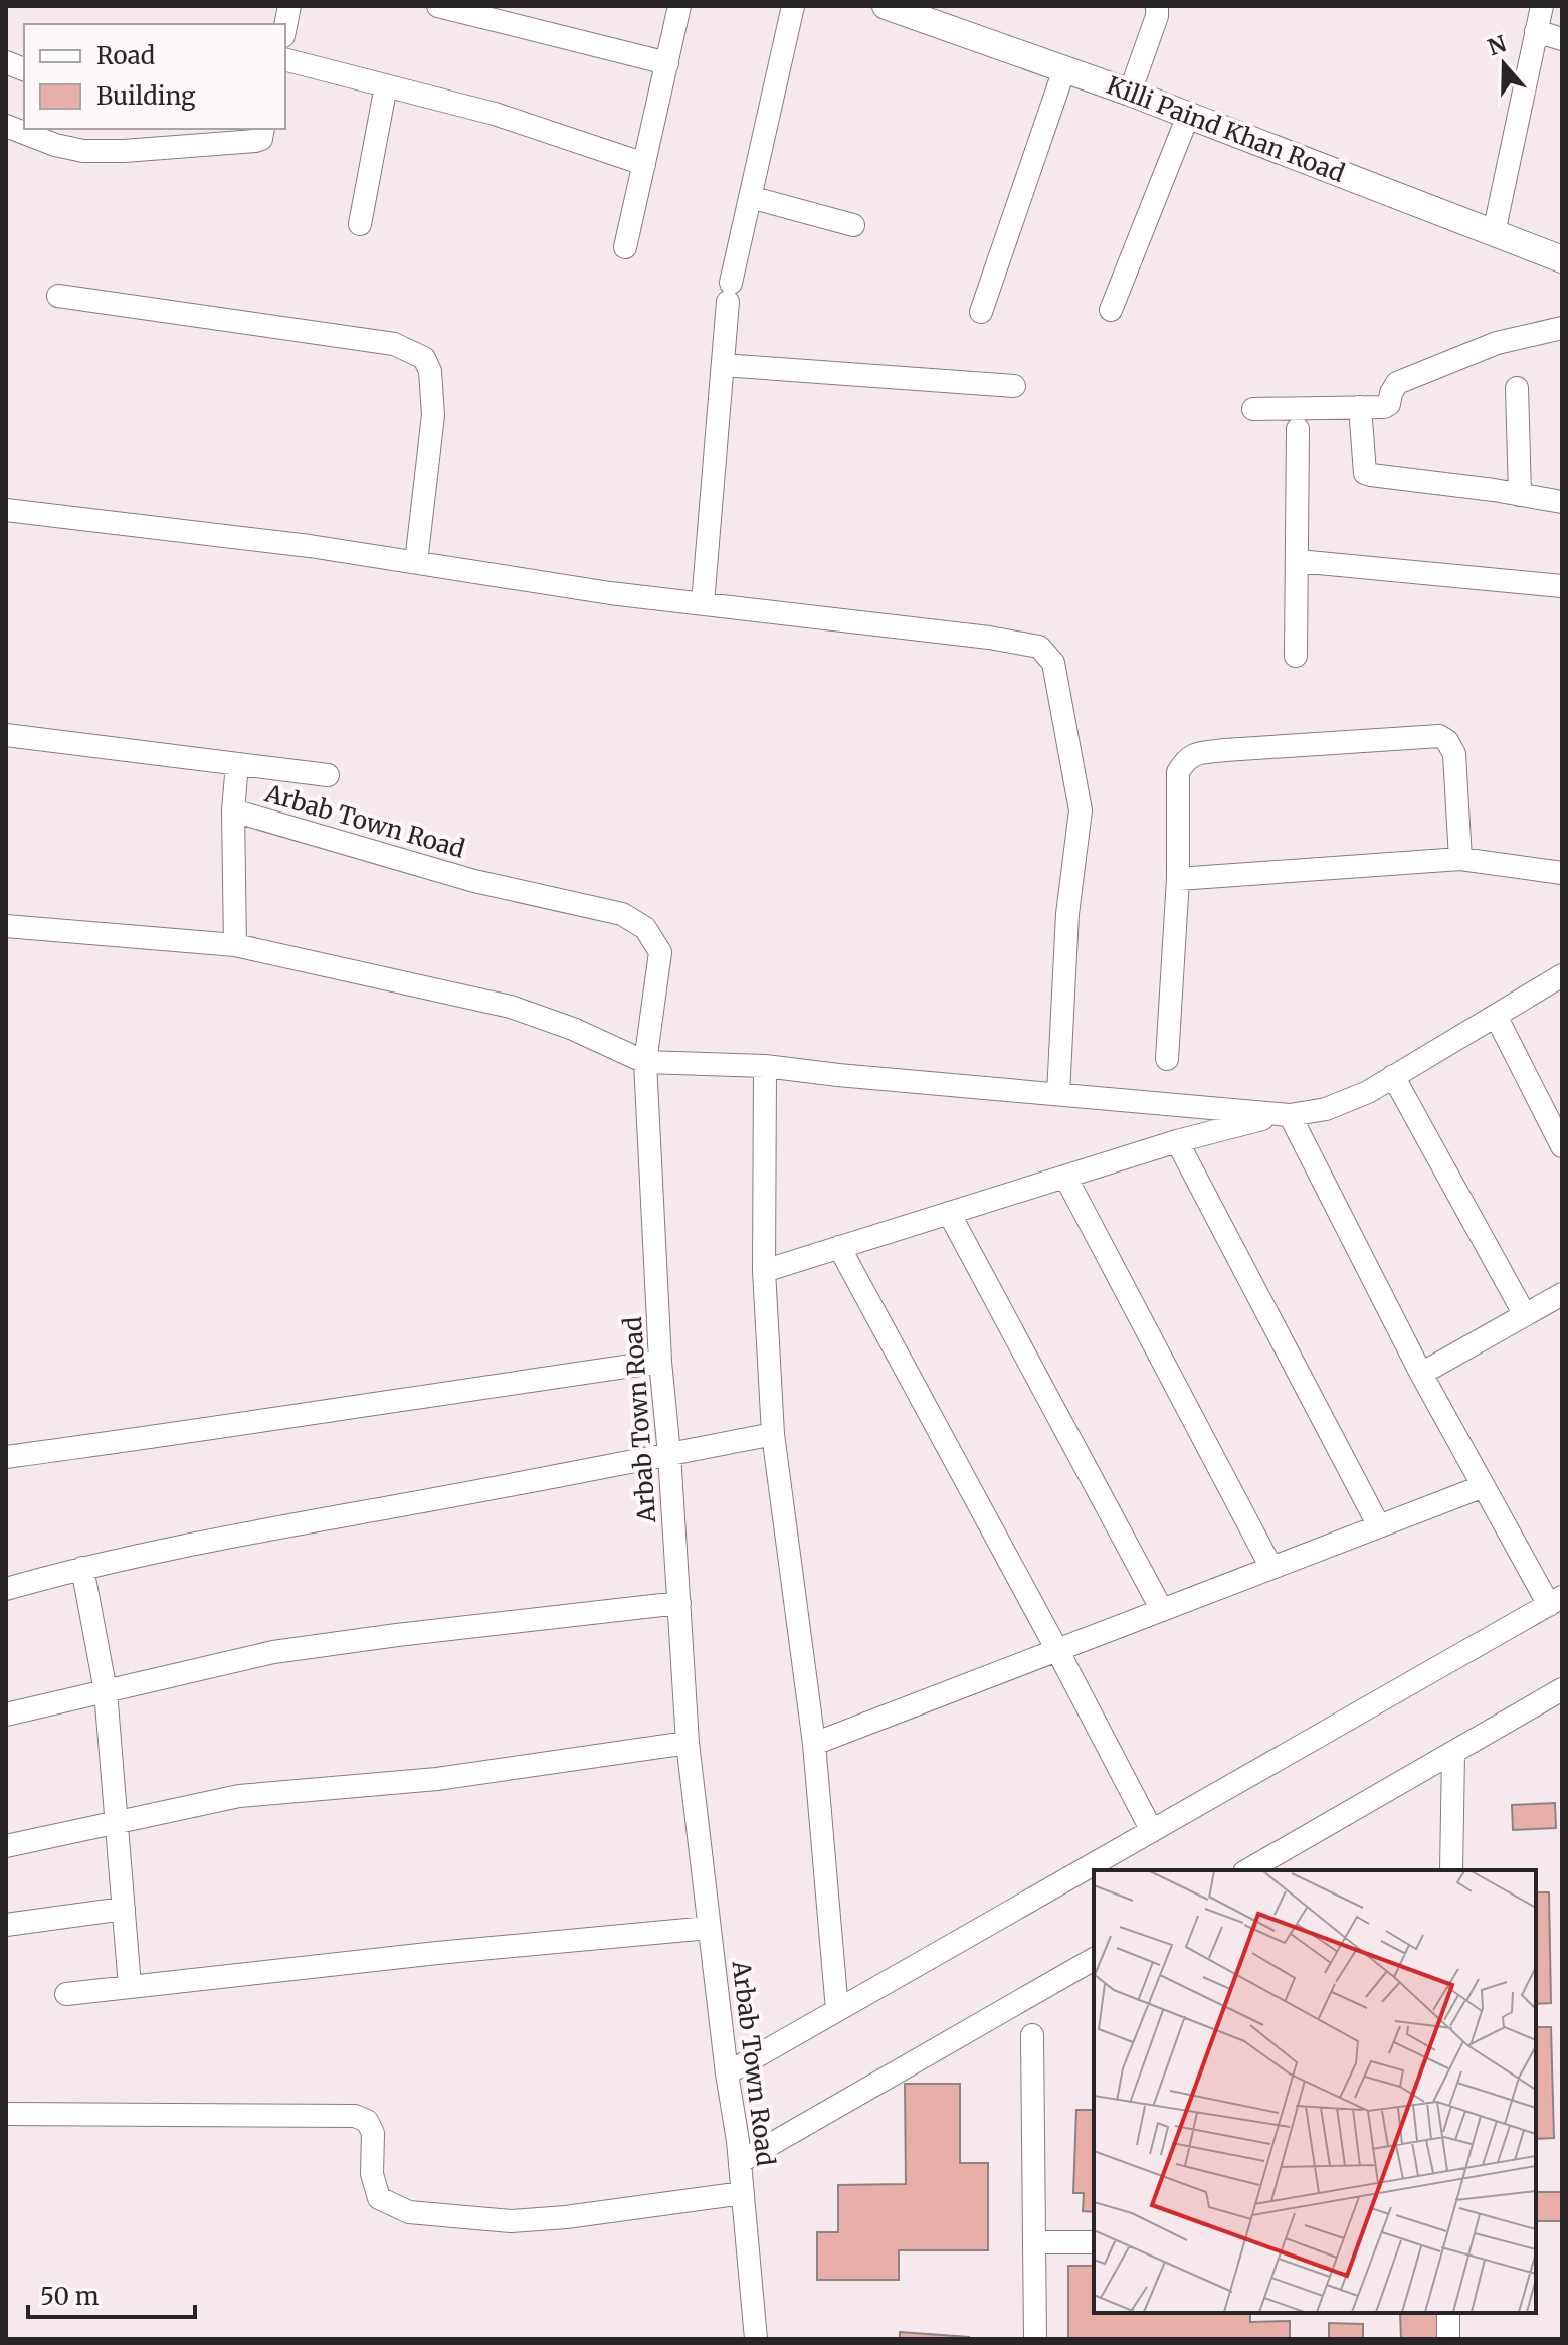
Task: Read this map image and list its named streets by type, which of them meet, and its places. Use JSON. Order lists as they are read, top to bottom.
{
  "streets": {
    "street": ["Killi Paind Khan Road", "Arbab Town Road"]
  },
  "legend": ["Road", "Building"],
  "scale_bar": "50 m",
  "north": "top"
}
